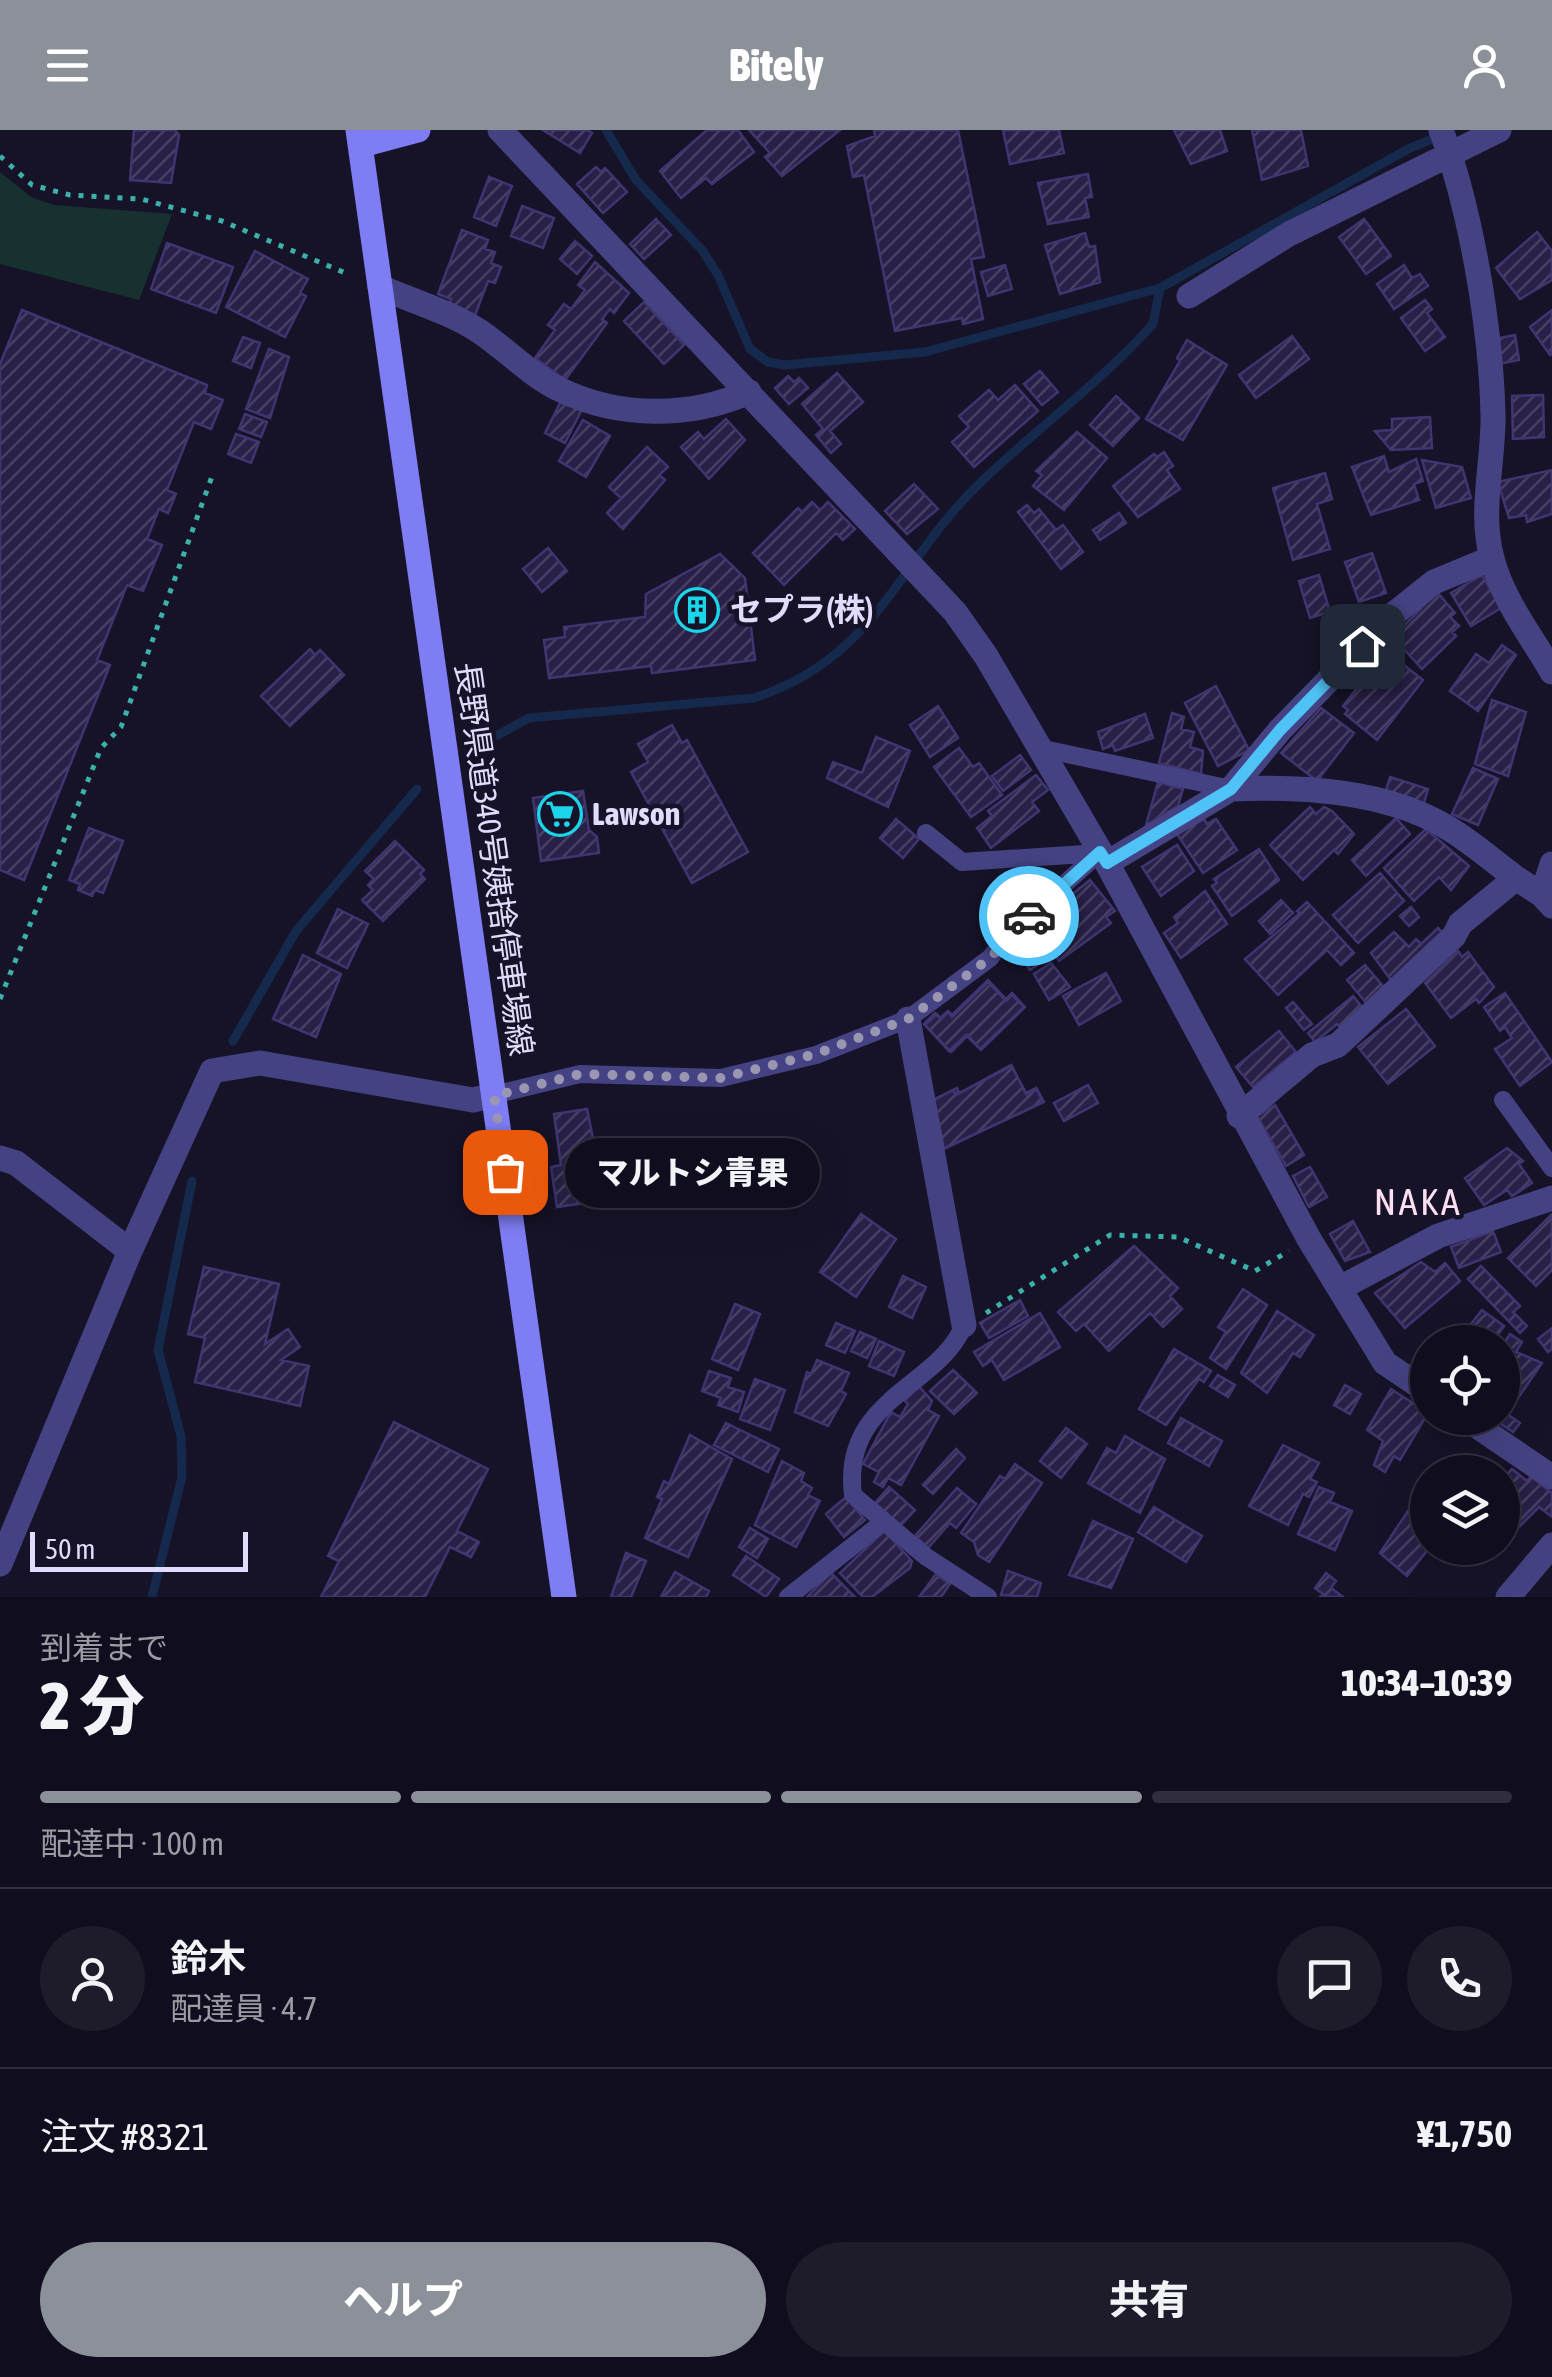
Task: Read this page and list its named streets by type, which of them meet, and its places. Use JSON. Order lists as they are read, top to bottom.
{
  "streets": {
    "main road": ["長野県道340号姨捨停車場線"]
  },
  "districts": ["NAKA"],
  "places": {
    "building": ["セプラ(株)"],
    "supermarket": ["Lawson"],
    "other": ["マルトシ青果"]
  },
  "scale_bar": "50 m",
  "page": {
    "header": "Bitely",
    "bubble": "マルトシ青果",
    "scale": "50 m",
    "heading": ["2 分", "到着まで", "10:34–10:39"],
    "panel": [
      "鈴木",
      "配達員 · 4.7",
      "注文 #8321",
      "¥1,750"
    ],
    "bar": "配達中 · 100 m",
    "buttons": ["ヘルプ", "共有"]
  }
}
